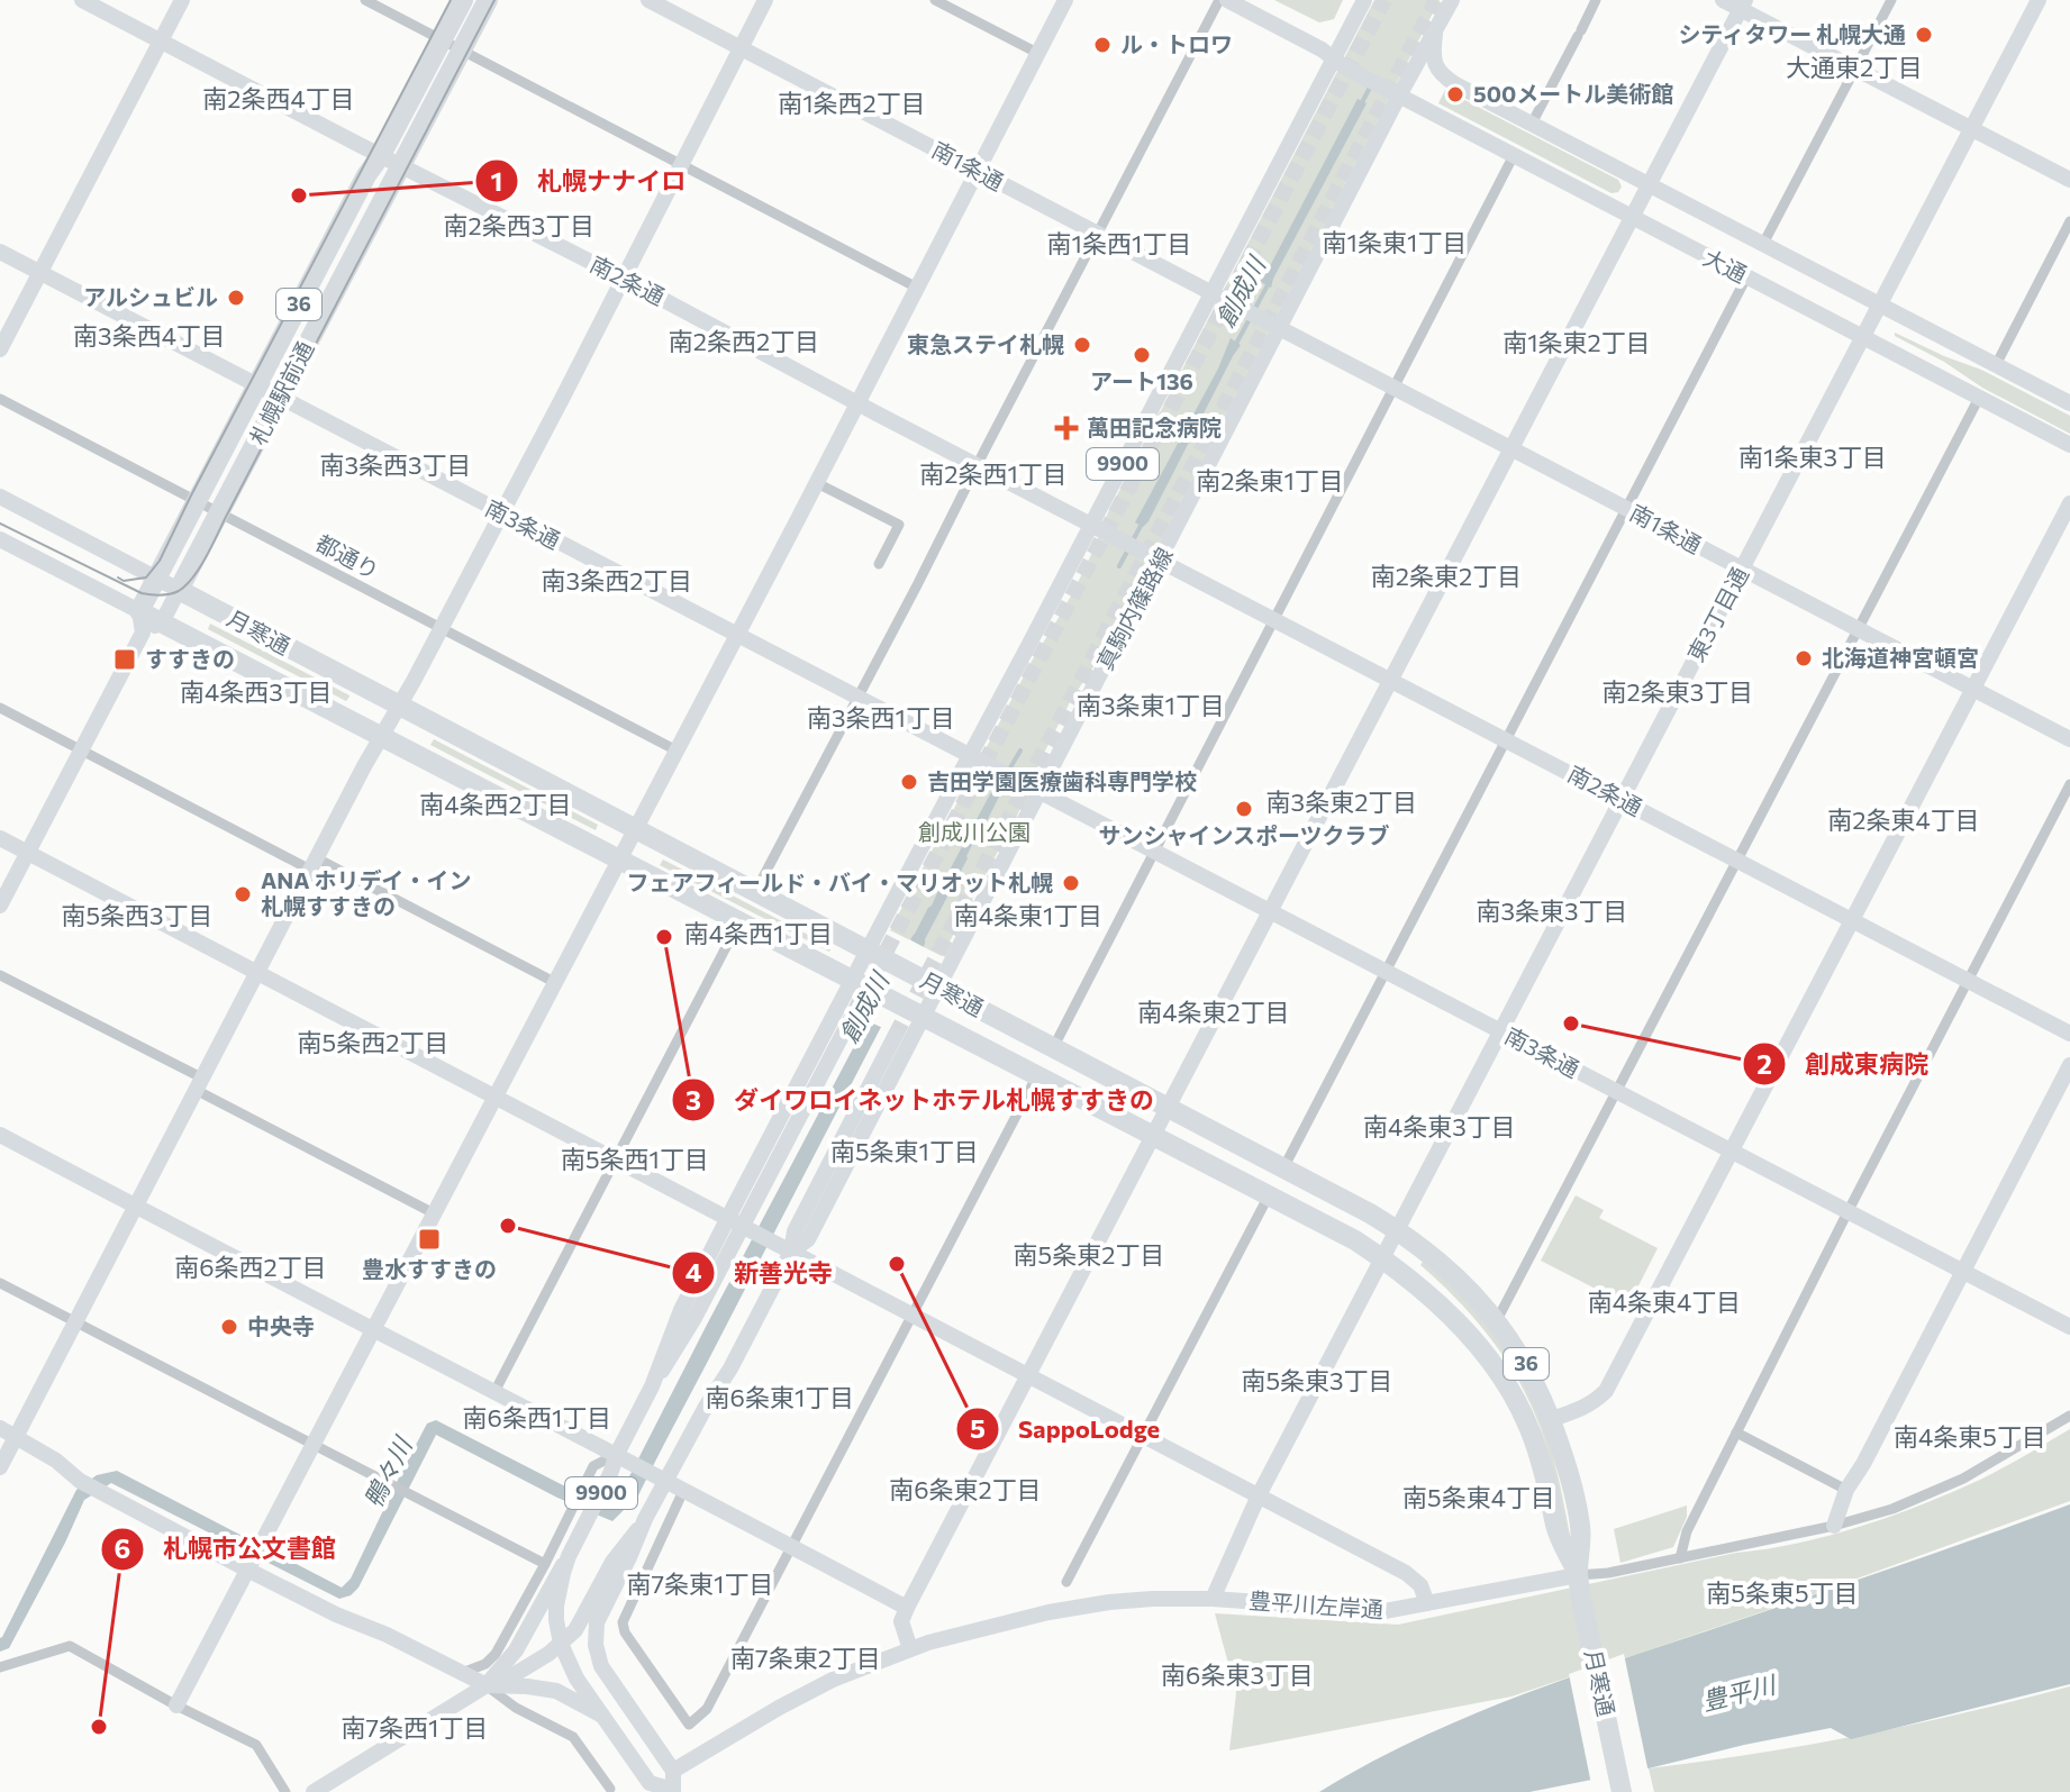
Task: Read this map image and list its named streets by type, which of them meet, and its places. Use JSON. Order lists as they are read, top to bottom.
{
  "streets": {
    "highway": ["36", "札幌駅前通", "月寒通"],
    "street": [
      "南1条通",
      "大通",
      "南2条通",
      "9900",
      "南3条通",
      "都通り",
      "真駒内篠路線",
      "東3丁目通",
      "豊平川左岸通"
    ]
  },
  "crossings": [
    ["南1条通", "9900"],
    ["南1条通", "真駒内篠路線"],
    ["南1条通", "東3丁目通"],
    ["大通", "9900"],
    ["大通", "真駒内篠路線"],
    ["大通", "東3丁目通"],
    ["南2条通", "札幌駅前通"],
    ["南2条通", "9900"],
    ["南2条通", "真駒内篠路線"],
    ["南2条通", "東3丁目通"],
    ["札幌駅前通", "南3条通"],
    ["札幌駅前通", "都通り"],
    ["札幌駅前通", "月寒通"],
    ["9900", "南3条通"],
    ["9900", "真駒内篠路線"],
    ["9900", "月寒通"],
    ["9900", "豊平川左岸通"],
    ["南3条通", "真駒内篠路線"],
    ["南3条通", "東3丁目通"],
    ["真駒内篠路線", "月寒通"],
    ["真駒内篠路線", "豊平川左岸通"],
    ["東3丁目通", "月寒通"],
    ["東3丁目通", "豊平川左岸通"],
    ["月寒通", "豊平川左岸通"]
  ],
  "districts": [
    "大通東2丁目",
    "南2条西4丁目",
    "南1条西2丁目",
    "南2条西3丁目",
    "南1条東1丁目",
    "南1条西1丁目",
    "南3条西4丁目",
    "南2条西2丁目",
    "南1条東2丁目",
    "南1条東3丁目",
    "南3条西3丁目",
    "南2条西1丁目",
    "南2条東1丁目",
    "南2条東2丁目",
    "南3条西2丁目",
    "南4条西3丁目",
    "南2条東3丁目",
    "南3条東1丁目",
    "南3条西1丁目",
    "南3条東2丁目",
    "南4条西2丁目",
    "南2条東4丁目",
    "南3条東3丁目",
    "南5条西3丁目",
    "南4条東1丁目",
    "南4条西1丁目",
    "南4条東2丁目",
    "南5条西2丁目",
    "南4条東3丁目",
    "南5条東1丁目",
    "南5条西1丁目",
    "南5条東2丁目",
    "南6条西2丁目",
    "南4条東4丁目",
    "南5条東3丁目",
    "南6条東1丁目",
    "南6条西1丁目",
    "南4条東5丁目",
    "南6条東2丁目",
    "南5条東4丁目",
    "南7条東1丁目",
    "南5条東5丁目",
    "南7条東2丁目",
    "南6条東3丁目",
    "南7条西1丁目"
  ],
  "water": ["創成川", "鴨々川", "豊平川"],
  "parks": ["創成川公園"],
  "places": {
    "other": [
      "シティタワー 札幌大通",
      "ル・トロワ",
      "500メートル美術館",
      "札幌ナナイロ",
      "アルシュビル",
      "東急ステイ札幌",
      "アート136",
      "北海道神宮頓宮",
      "吉田学園医療歯科専門学校",
      "サンシャインスポーツクラブ",
      "フェアフィールド・バイ・マリオット札幌",
      "ANA ホリデイ・イン 札幌すすきの",
      "ダイワロイネットホテル札幌すすきの",
      "創成東病院",
      "新善光寺",
      "SappoLodge",
      "中央寺",
      "札幌市公文書館"
    ],
    "health": ["萬田記念病院"],
    "transit": ["すすきの", "豊水すすきの"]
  }
}
